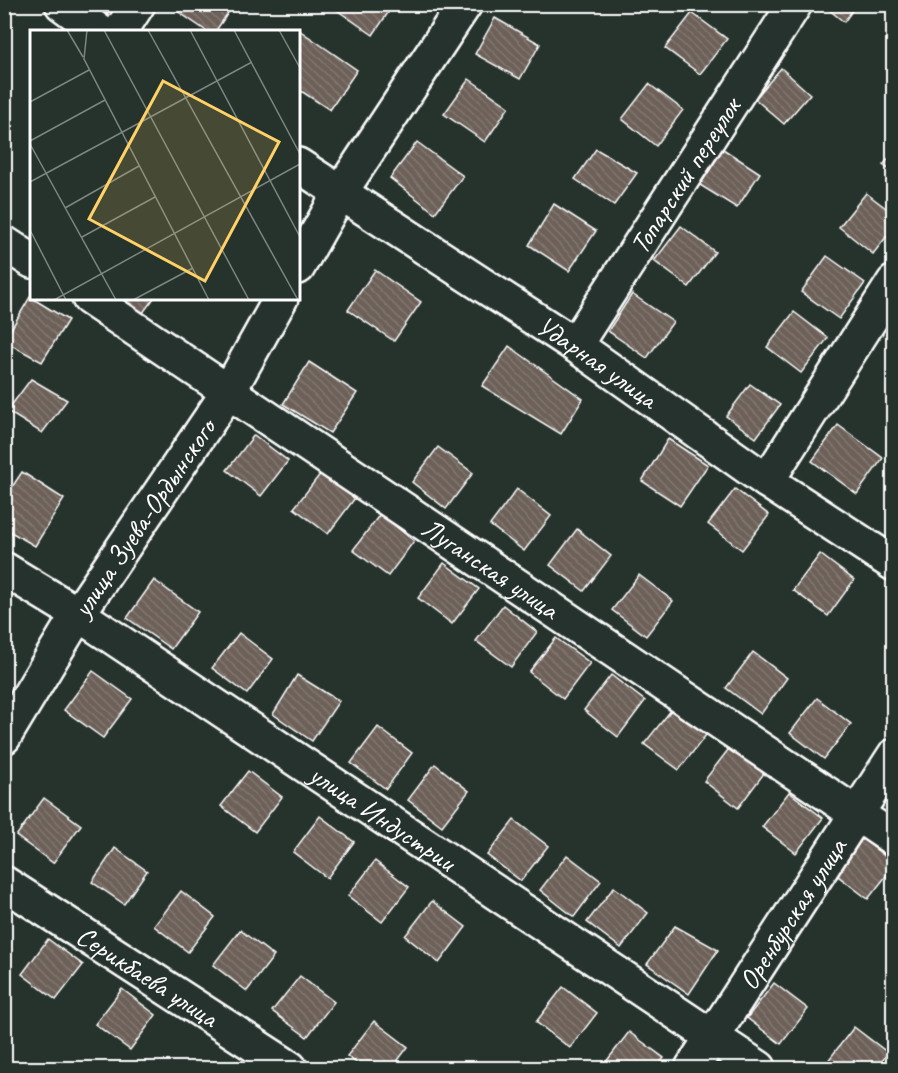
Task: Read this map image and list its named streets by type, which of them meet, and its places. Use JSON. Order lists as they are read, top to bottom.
{
  "streets": {
    "street": [
      "Топарский переулок",
      "Ударная улица",
      "улица Зуева-Ордынского",
      "Луганская улица",
      "улица Индустрии",
      "Оренбурская улица",
      "Серикбаева улица"
    ]
  },
  "crossings": [
    ["Топарский переулок", "Ударная улица"],
    ["улица Зуева-Ордынского", "Луганская улица"],
    ["улица Зуева-Ордынского", "улица Индустрии"],
    ["Луганская улица", "Оренбурская улица"],
    ["улица Индустрии", "Оренбурская улица"]
  ]
}
